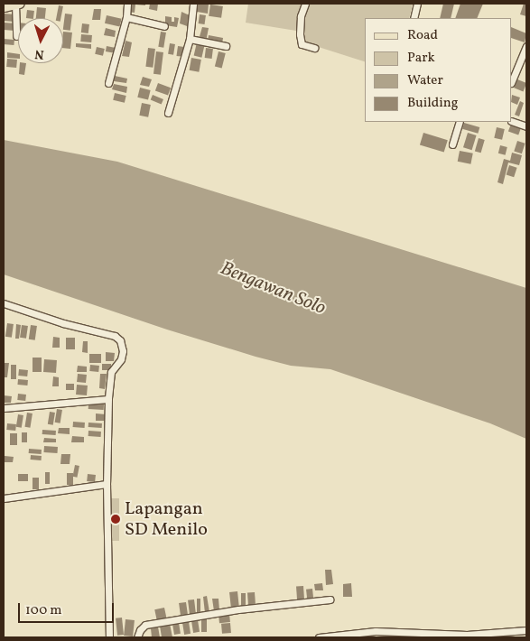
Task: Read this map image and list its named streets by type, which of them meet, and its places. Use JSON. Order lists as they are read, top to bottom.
{
  "water": ["Bengawan Solo"],
  "places": ["Lapangan SD Menilo"],
  "legend": [
    "Road",
    "Park",
    "Water",
    "Building"
  ],
  "scale_bar": "100 m",
  "north": "bottom"
}
